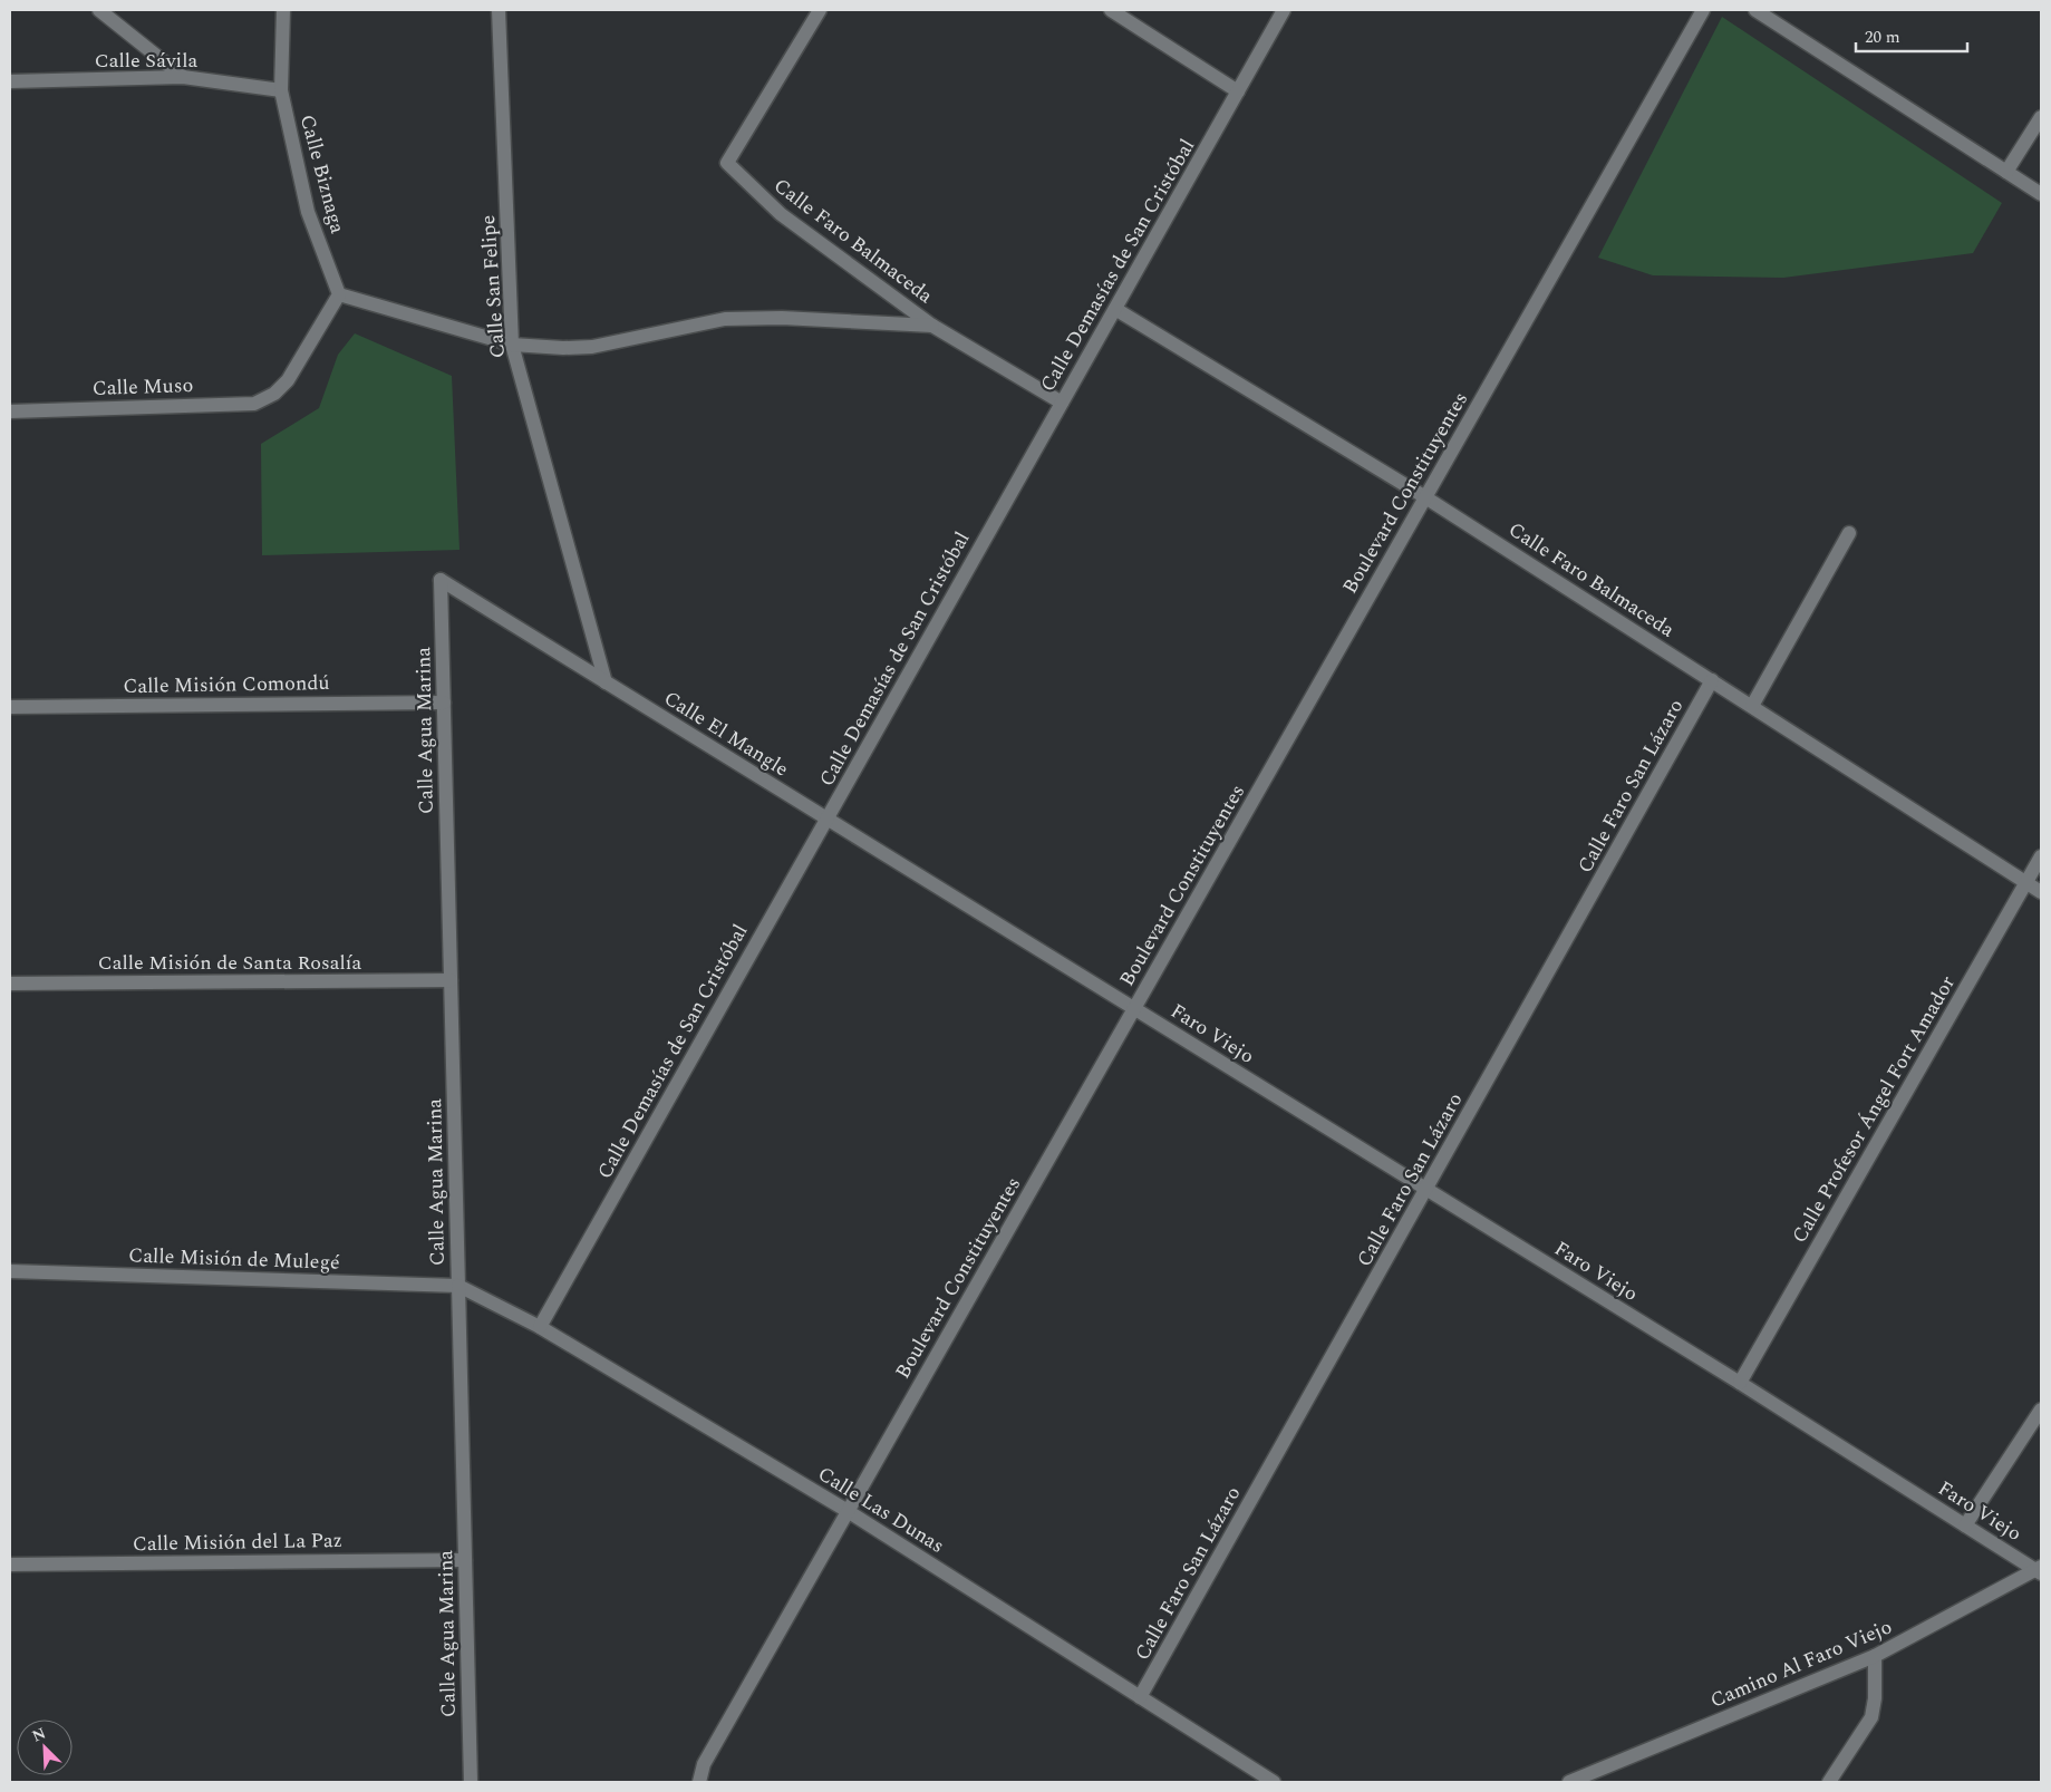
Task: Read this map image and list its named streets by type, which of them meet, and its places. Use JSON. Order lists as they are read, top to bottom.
{
  "streets": {
    "street": [
      "Calle Sávila",
      "Calle Biznaga",
      "Calle Faro Balmaceda",
      "Calle Demasías de San Cristóbal",
      "Calle San Felipe",
      "Calle Muso",
      "Boulevard Constituyentes",
      "Calle Misión Comondú",
      "Calle Agua Marina",
      "Calle El Mangle",
      "Calle Faro San Lázaro",
      "Calle Misión de Santa Rosalía",
      "Faro Viejo",
      "Calle Profesor Ángel Fort Amador",
      "Calle Misión de Mulegé",
      "Calle Las Dunas",
      "Calle Misión del La Paz",
      "Camino Al Faro Viejo"
    ]
  },
  "crossings": [
    ["Calle Sávila", "Calle Biznaga"],
    ["Calle Biznaga", "Calle Faro Balmaceda"],
    ["Calle Biznaga", "Calle Muso"],
    ["Calle Faro Balmaceda", "Calle Demasías de San Cristóbal"],
    ["Calle Faro Balmaceda", "Calle San Felipe"],
    ["Calle Faro Balmaceda", "Calle Muso"],
    ["Calle Faro Balmaceda", "Boulevard Constituyentes"],
    ["Calle Faro Balmaceda", "Calle Faro San Lázaro"],
    ["Calle Faro Balmaceda", "Calle Profesor Ángel Fort Amador"],
    ["Calle Demasías de San Cristóbal", "Calle El Mangle"],
    ["Calle Demasías de San Cristóbal", "Calle Las Dunas"],
    ["Calle San Felipe", "Calle El Mangle"],
    ["Boulevard Constituyentes", "Calle El Mangle"],
    ["Boulevard Constituyentes", "Faro Viejo"],
    ["Boulevard Constituyentes", "Calle Las Dunas"],
    ["Calle Misión Comondú", "Calle Agua Marina"],
    ["Calle Agua Marina", "Calle El Mangle"],
    ["Calle Agua Marina", "Calle Misión de Santa Rosalía"],
    ["Calle Agua Marina", "Calle Misión de Mulegé"],
    ["Calle Agua Marina", "Calle Las Dunas"],
    ["Calle Agua Marina", "Calle Misión del La Paz"],
    ["Calle El Mangle", "Faro Viejo"],
    ["Calle Faro San Lázaro", "Faro Viejo"],
    ["Calle Faro San Lázaro", "Calle Las Dunas"],
    ["Faro Viejo", "Calle Profesor Ángel Fort Amador"],
    ["Faro Viejo", "Camino Al Faro Viejo"],
    ["Calle Misión de Mulegé", "Calle Las Dunas"]
  ],
  "scale_bar": "20 m",
  "north": "top left"
}
